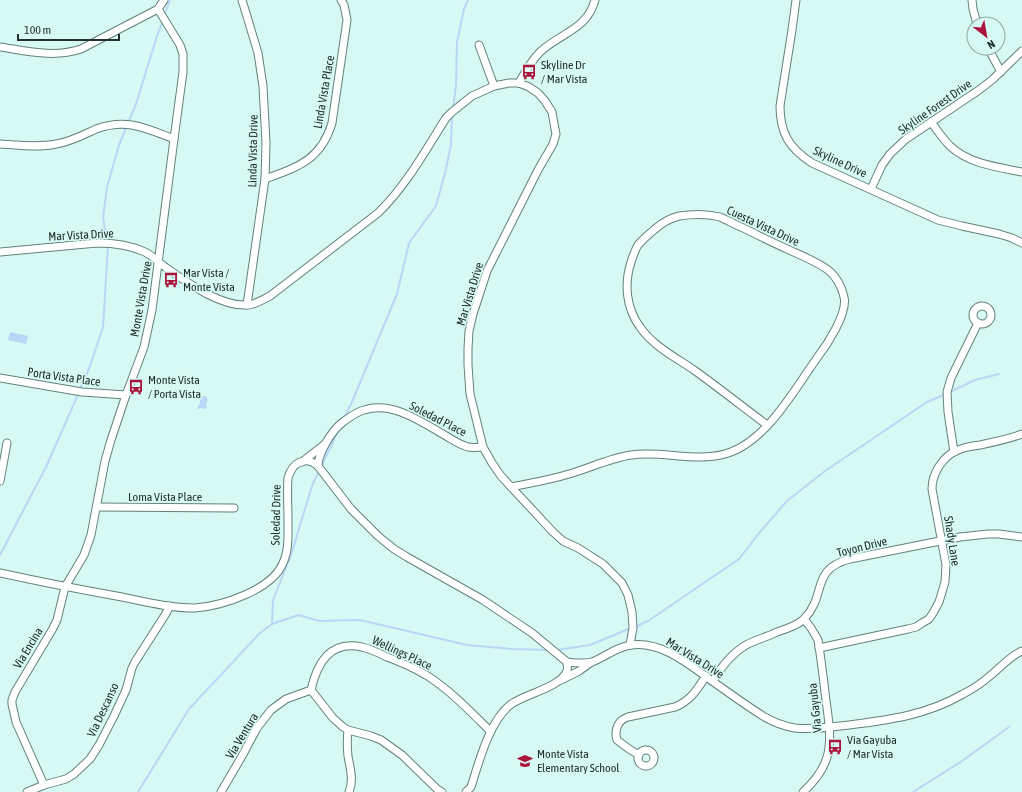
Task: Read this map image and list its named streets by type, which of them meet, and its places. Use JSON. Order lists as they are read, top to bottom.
{
  "streets": {
    "street": [
      "Linda Vista Place",
      "Skyline Forest Drive",
      "Linda Vista Drive",
      "Skyline Drive",
      "Cuesta Vista Drive",
      "Mar Vista Drive",
      "Monte Vista Drive",
      "Porta Vista Place",
      "Soledad Place",
      "Loma Vista Place",
      "Soledad Drive",
      "Shady Lane",
      "Toyon Drive",
      "Via Encina",
      "Wellings Place",
      "Via Gayuba",
      "Via Descanso",
      "Via Ventura"
    ]
  },
  "crossings": [
    ["Linda Vista Place", "Linda Vista Drive"],
    ["Skyline Forest Drive", "Skyline Drive"],
    ["Linda Vista Drive", "Mar Vista Drive"],
    ["Cuesta Vista Drive", "Mar Vista Drive"],
    ["Mar Vista Drive", "Monte Vista Drive"],
    ["Mar Vista Drive", "Soledad Place"],
    ["Mar Vista Drive", "Via Gayuba"],
    ["Monte Vista Drive", "Porta Vista Place"],
    ["Monte Vista Drive", "Loma Vista Place"],
    ["Monte Vista Drive", "Soledad Drive"],
    ["Monte Vista Drive", "Via Encina"],
    ["Soledad Place", "Soledad Drive"],
    ["Soledad Drive", "Via Encina"],
    ["Soledad Drive", "Via Descanso"],
    ["Shady Lane", "Toyon Drive"],
    ["Shady Lane", "Via Gayuba"],
    ["Toyon Drive", "Via Gayuba"],
    ["Via Encina", "Via Descanso"],
    ["Wellings Place", "Via Ventura"]
  ],
  "places": {
    "bus stop": [
      "Skyline Dr / Mar Vista",
      "Mar Vista / Monte Vista",
      "Monte Vista / Porta Vista",
      "Via Gayuba / Mar Vista"
    ],
    "school or university": ["Monte Vista Elementary School"]
  },
  "scale_bar": "100 m",
  "north": "bottom right"
}
